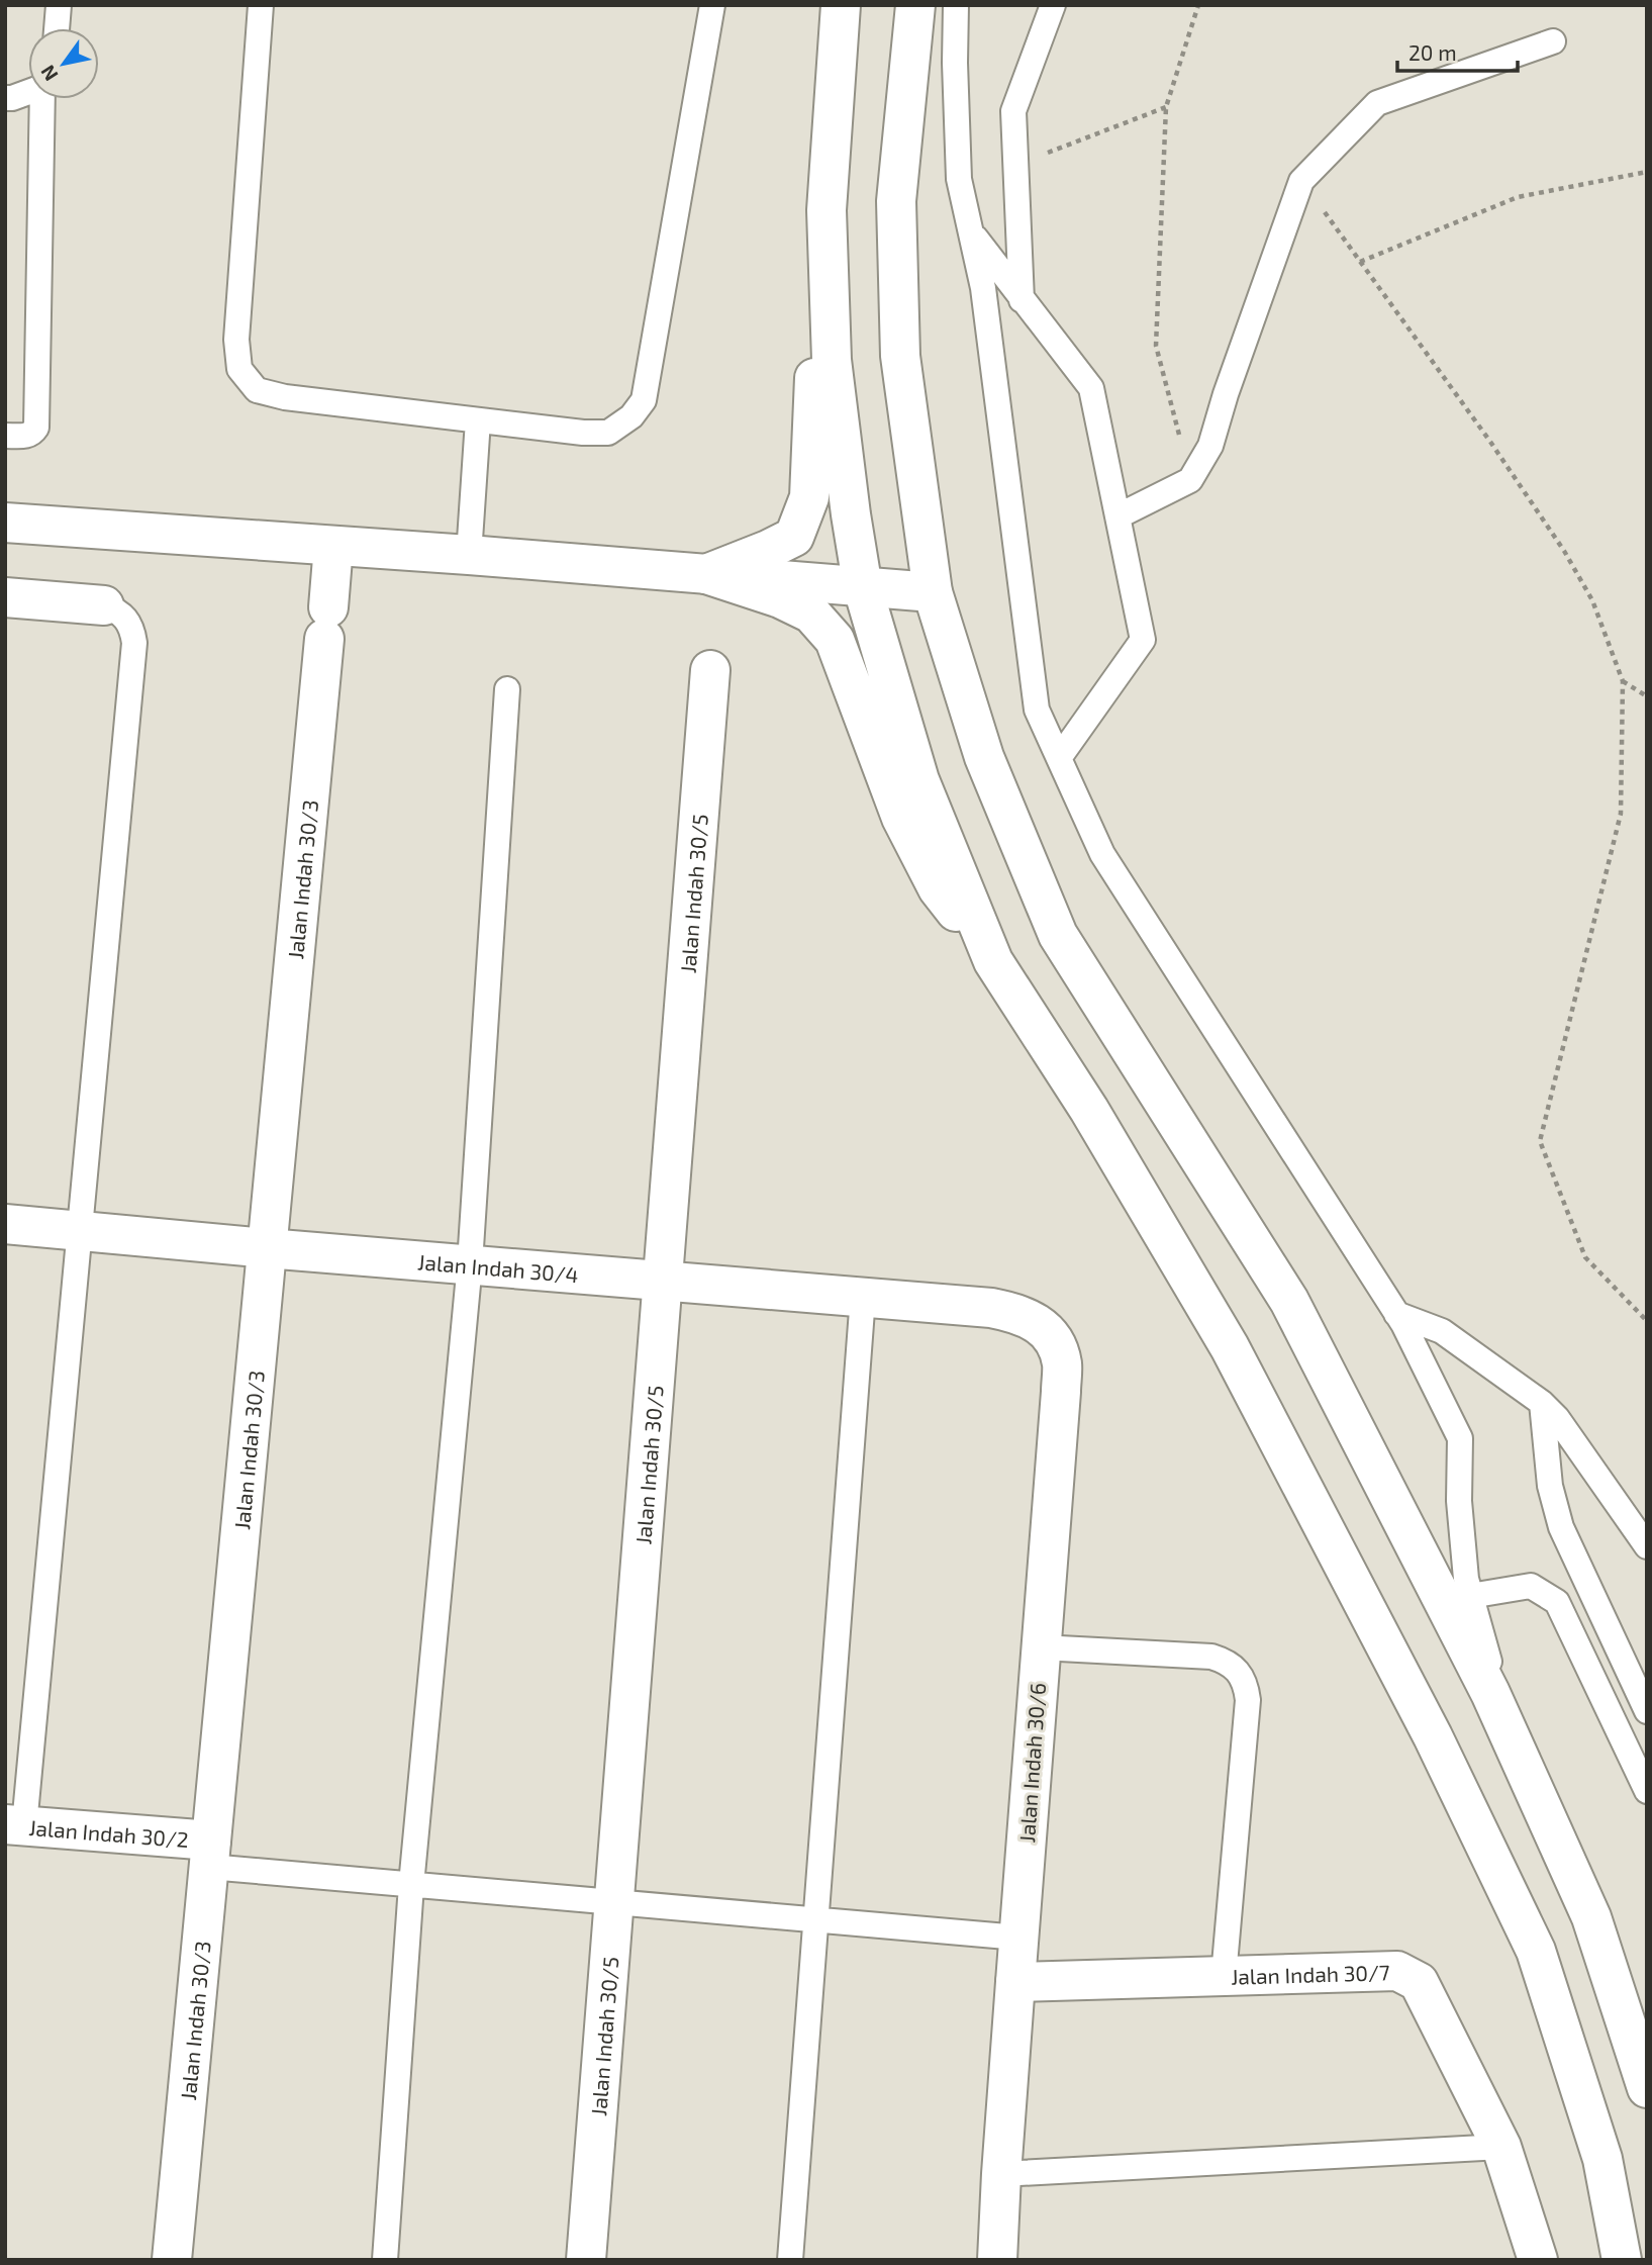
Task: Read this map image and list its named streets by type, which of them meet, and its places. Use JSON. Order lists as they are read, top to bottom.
{
  "streets": {
    "street": [
      "Jalan Indah 30/3",
      "Jalan Indah 30/5",
      "Jalan Indah 30/4",
      "Jalan Indah 30/6",
      "Jalan Indah 30/2",
      "Jalan Indah 30/7"
    ]
  },
  "crossings": [
    ["Jalan Indah 30/3", "Jalan Indah 30/4"],
    ["Jalan Indah 30/3", "Jalan Indah 30/2"],
    ["Jalan Indah 30/5", "Jalan Indah 30/4"],
    ["Jalan Indah 30/4", "Jalan Indah 30/6"],
    ["Jalan Indah 30/6", "Jalan Indah 30/7"]
  ],
  "scale_bar": "20 m",
  "north": "bottom left"
}
